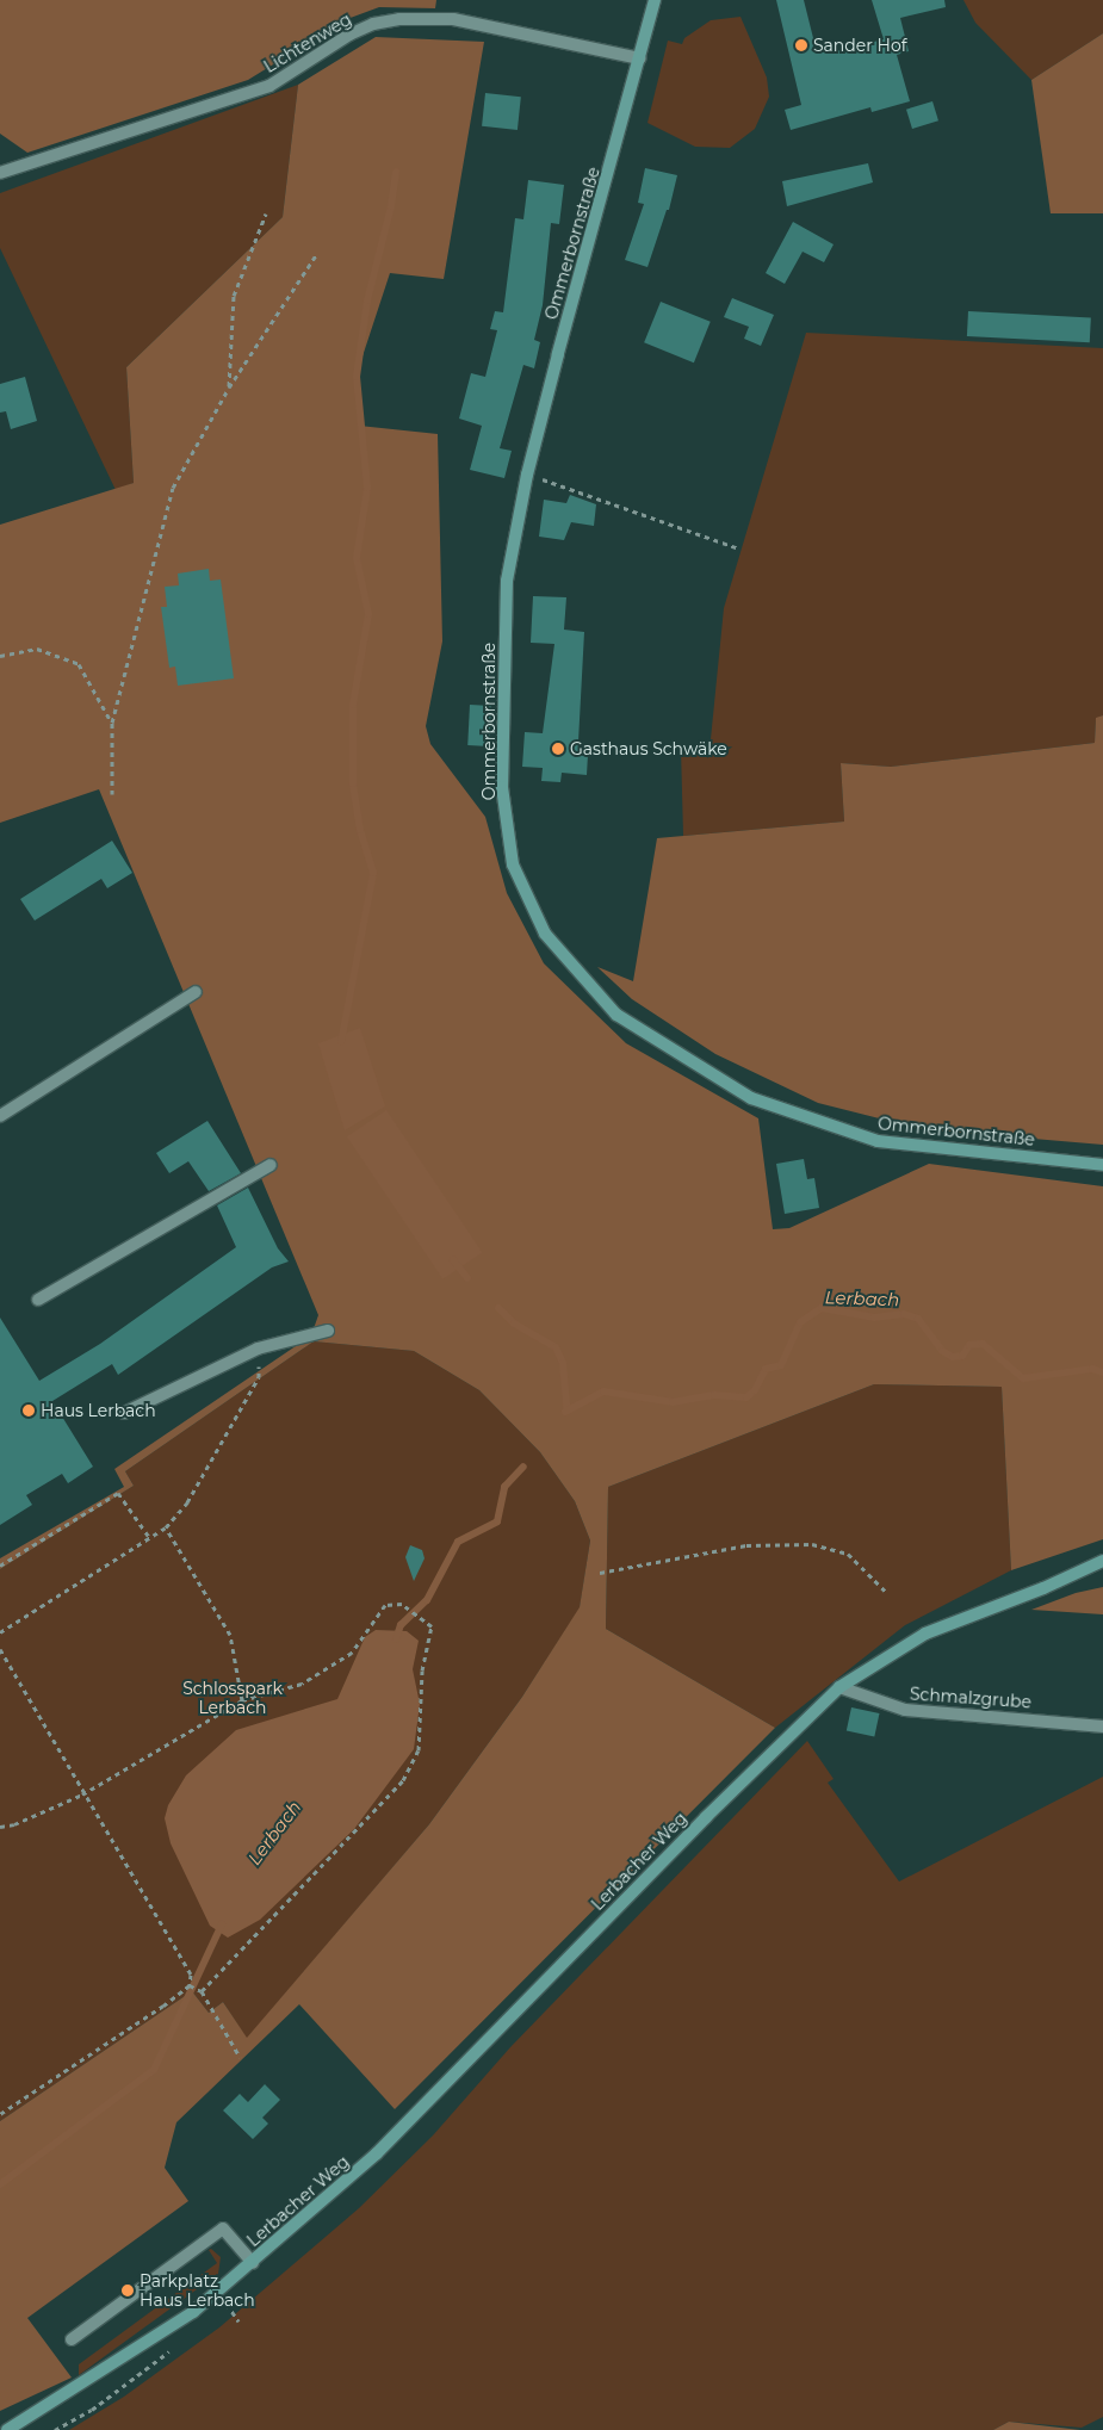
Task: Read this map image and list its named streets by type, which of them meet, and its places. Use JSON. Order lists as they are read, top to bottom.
{
  "streets": {
    "street": [
      "Lichtenweg",
      "Ommerbornstraße",
      "Schmalzgrube",
      "Lerbacher Weg"
    ]
  },
  "crossings": [
    ["Lichtenweg", "Ommerbornstraße"],
    ["Schmalzgrube", "Lerbacher Weg"]
  ],
  "water": ["Lerbach"],
  "parks": ["Schlosspark Lerbach"],
  "places": [
    "Sander Hof",
    "Gasthaus Schwäke",
    "Haus Lerbach",
    "Parkplatz Haus Lerbach"
  ]
}
